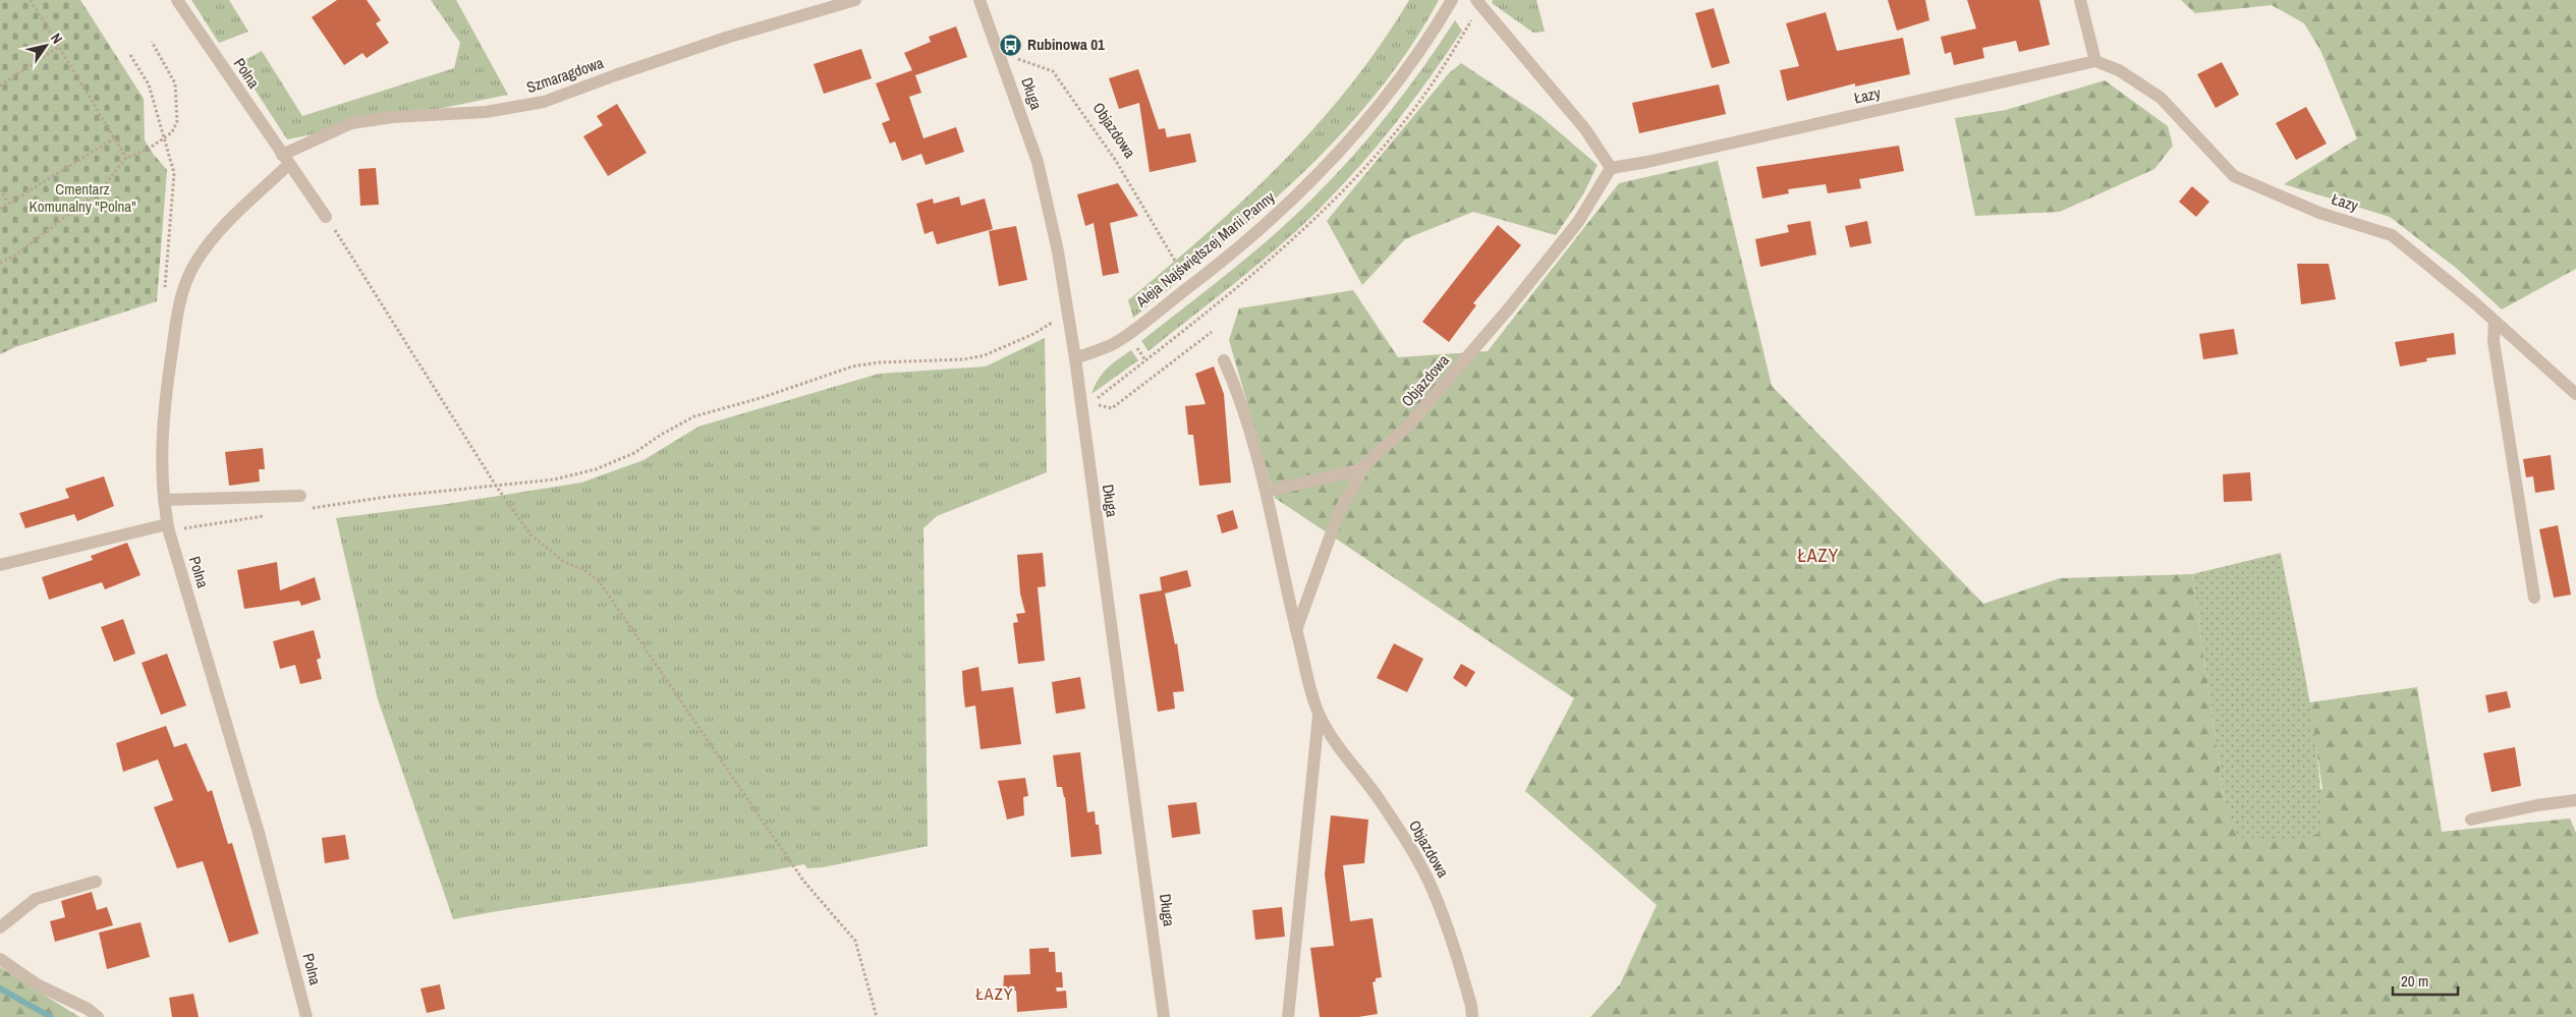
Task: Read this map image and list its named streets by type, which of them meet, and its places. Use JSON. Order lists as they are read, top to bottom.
{
  "streets": {
    "street": [
      "Polna",
      "Szmaragdowa",
      "Długa",
      "Łazy",
      "Objazdowa",
      "Aleja Najświętszej Marii Panny"
    ]
  },
  "crossings": [
    ["Polna", "Szmaragdowa"],
    ["Długa", "Objazdowa"],
    ["Długa", "Aleja Najświętszej Marii Panny"],
    ["Łazy", "Objazdowa"],
    ["Objazdowa", "Aleja Najświętszej Marii Panny"]
  ],
  "districts": ["ŁAZY", "ŁAZY"],
  "parks": ["Cmentarz Komunalny \"Polna\""],
  "places": {
    "bus stop": ["Rubinowa 01"]
  },
  "scale_bar": "20 m",
  "north": "top right"
}
